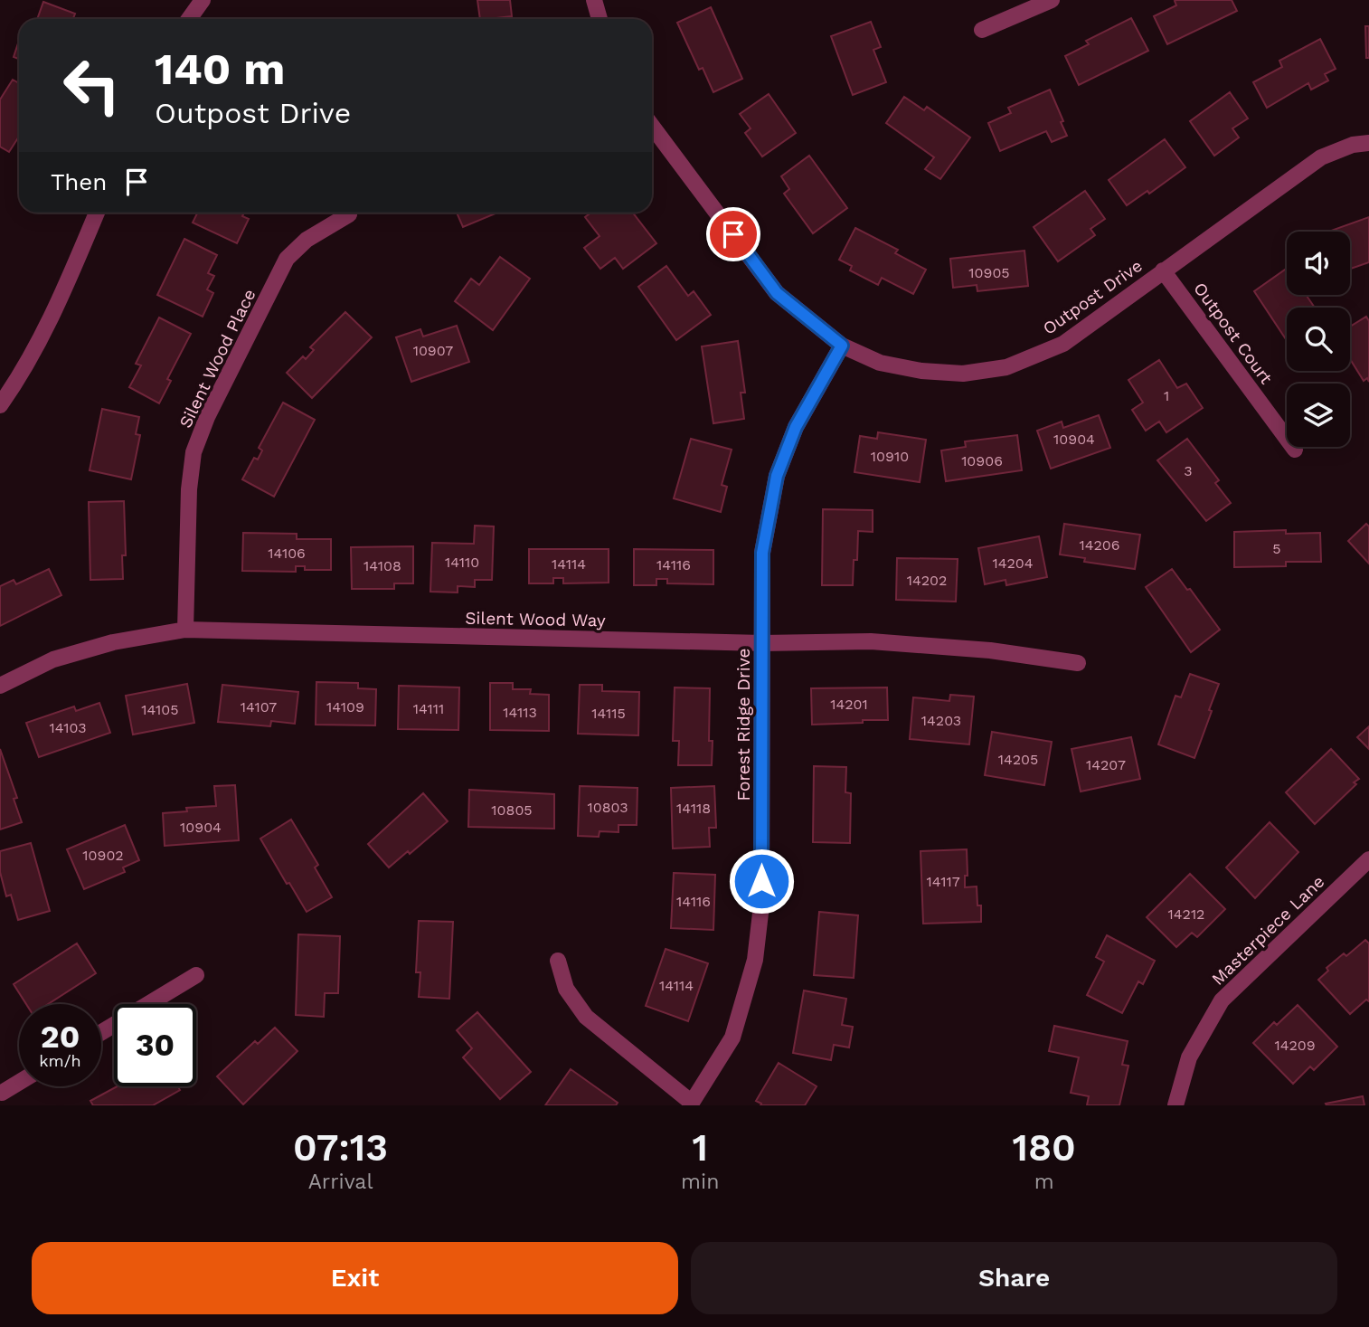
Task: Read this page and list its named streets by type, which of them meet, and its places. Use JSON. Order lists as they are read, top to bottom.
{
  "streets": {
    "street": [
      "Outpost Drive",
      "Outpost Court",
      "Silent Wood Place",
      "Silent Wood Way",
      "Forest Ridge Drive",
      "Masterpiece Lane"
    ]
  },
  "crossings": [
    ["Outpost Drive", "Outpost Court"],
    ["Outpost Drive", "Forest Ridge Drive"],
    ["Silent Wood Place", "Silent Wood Way"],
    ["Silent Wood Way", "Forest Ridge Drive"]
  ],
  "house_numbers": [
    "10905",
    "10907",
    "1",
    "10904",
    "10910",
    "10906",
    "3",
    "14206",
    "5",
    "14106",
    "14110",
    "14204",
    "14114",
    "14116",
    "14108",
    "14202",
    "14201",
    "14107",
    "14109",
    "14111",
    "14105",
    "14113",
    "14115",
    "14203",
    "14103",
    "14205",
    "14207",
    "10803",
    "14118",
    "10805",
    "10904",
    "10902",
    "14117",
    "14116",
    "14212",
    "14114",
    "14209"
  ],
  "page": {
    "turn": ["140 m", "Outpost Drive"],
    "then": "Then",
    "speed": "20 km/h",
    "limit": "30",
    "eta": [
      "07:13",
      "Arrival",
      "1",
      "min",
      "180",
      "m"
    ],
    "buttons": ["Exit", "Share"]
  }
}
